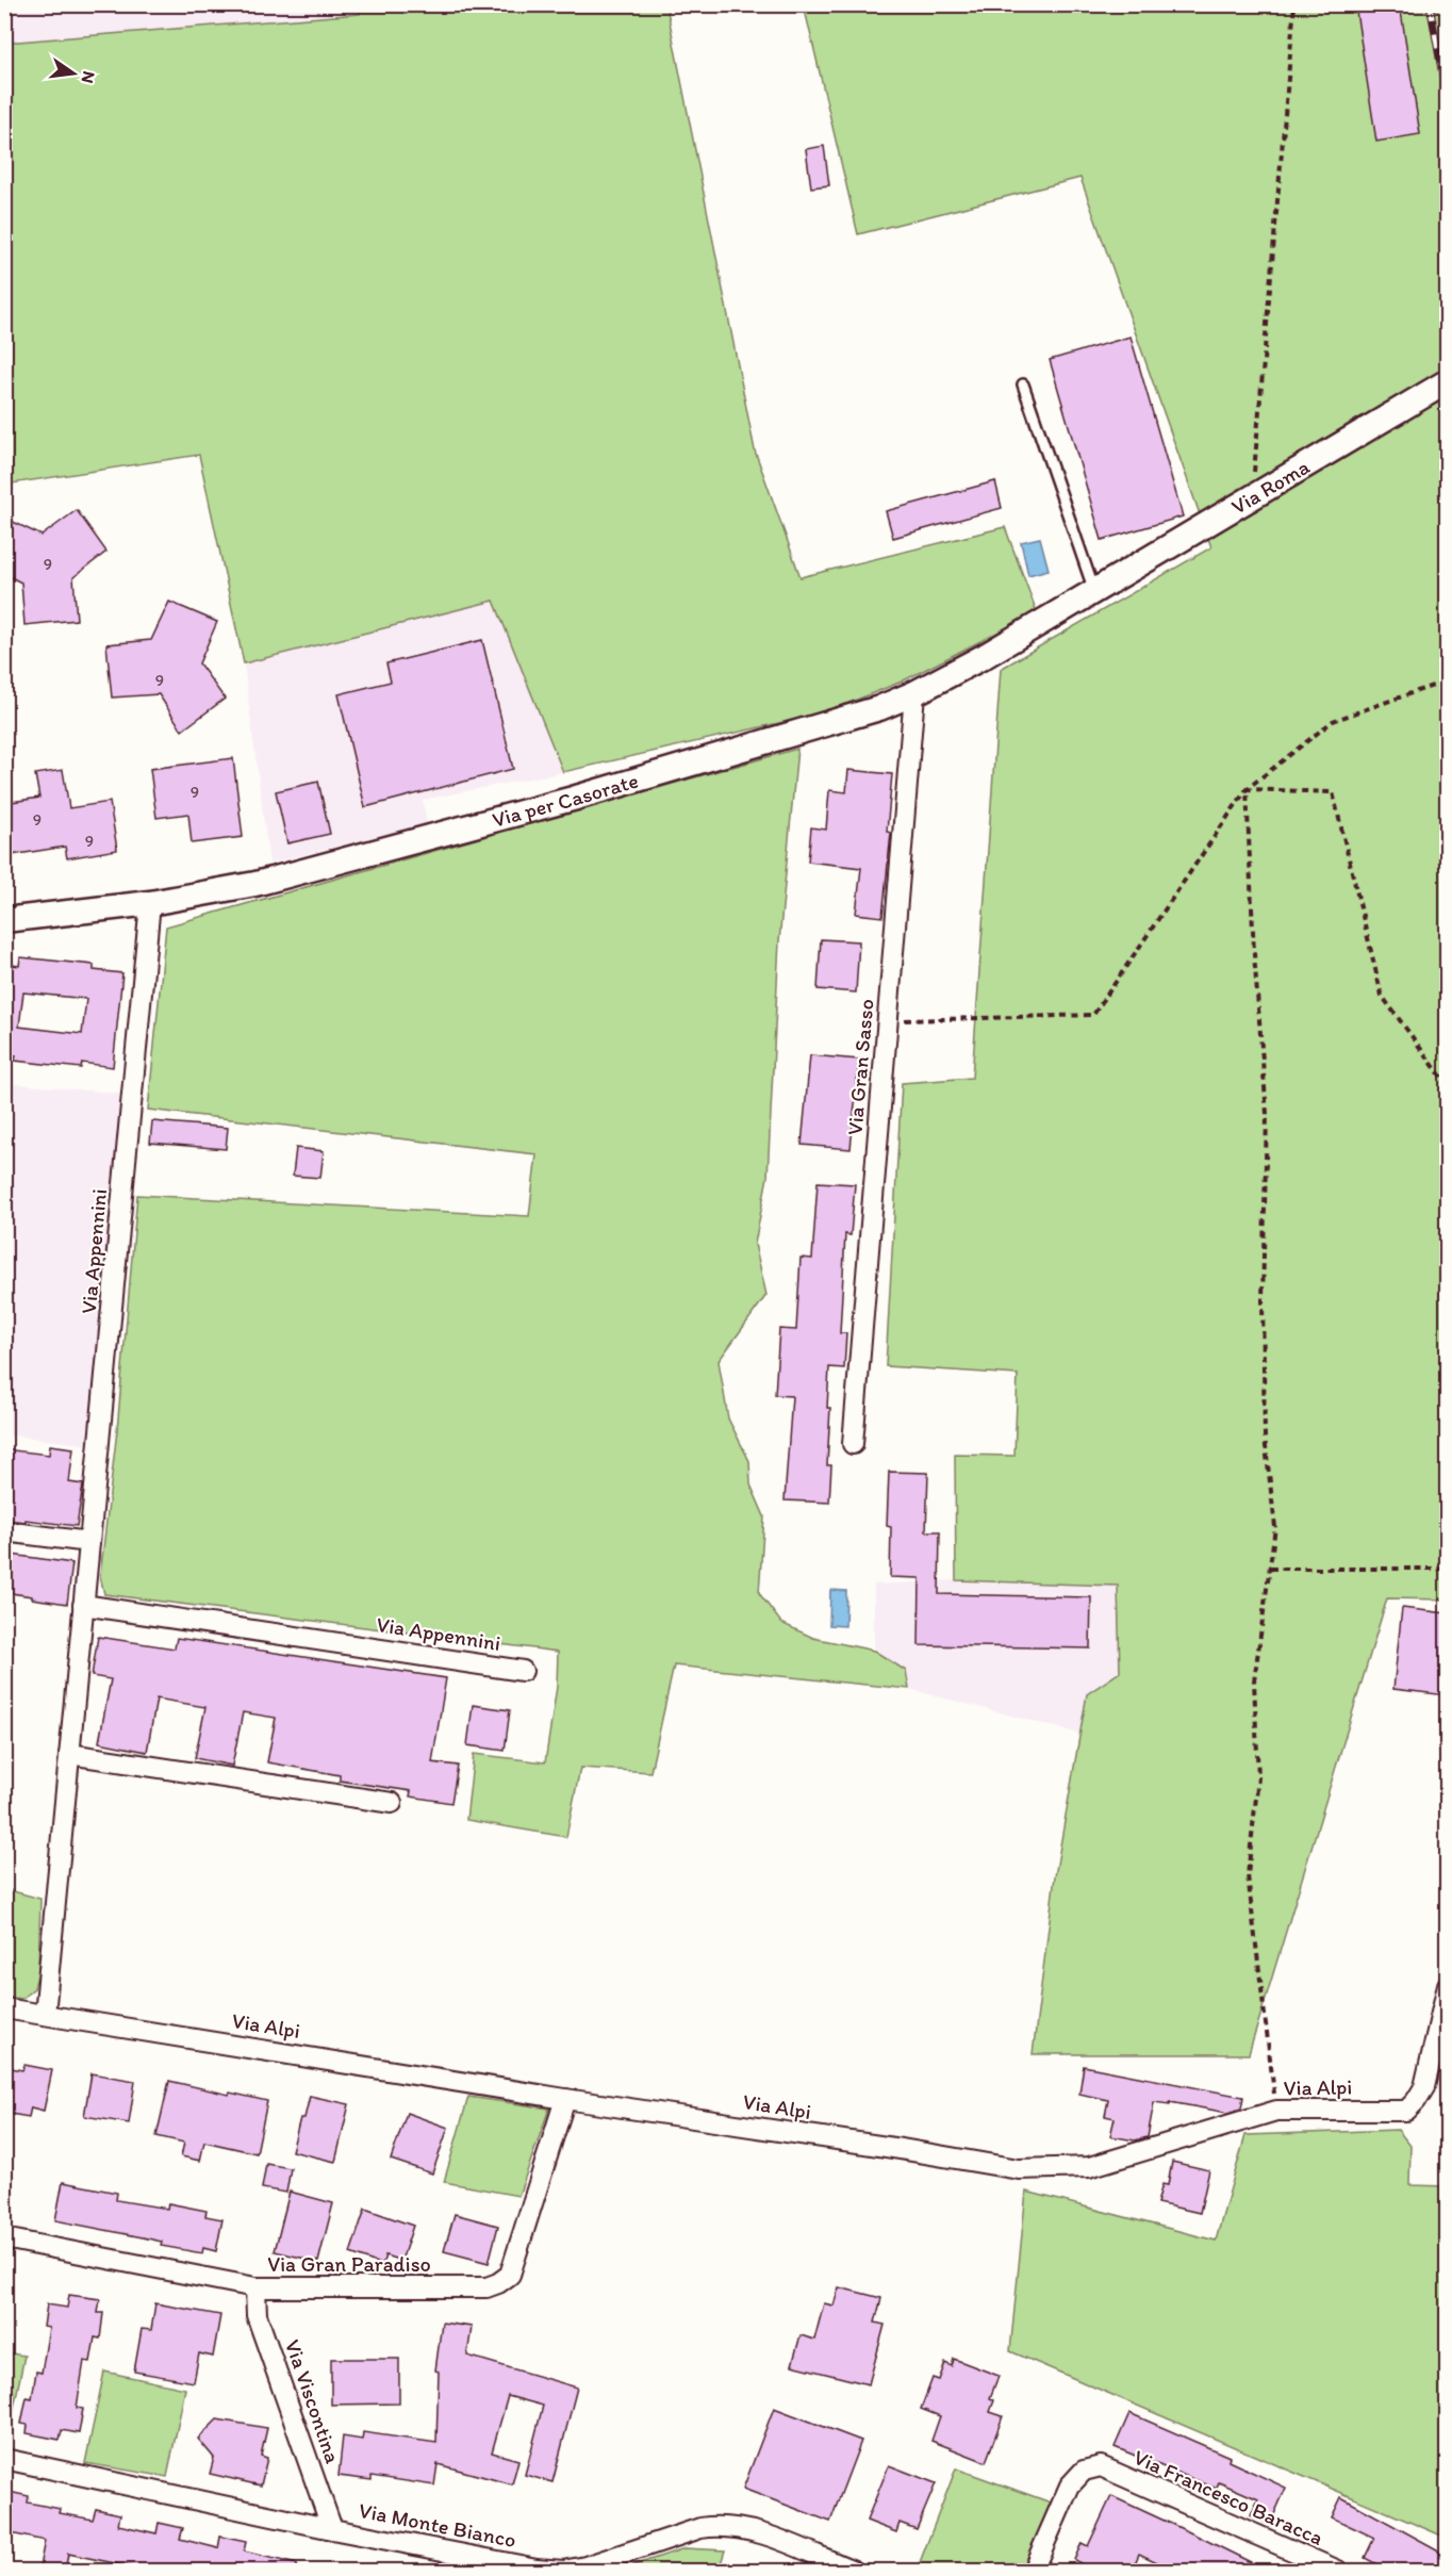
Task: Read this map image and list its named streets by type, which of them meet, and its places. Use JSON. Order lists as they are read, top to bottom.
{
  "streets": {
    "street": [
      "Via Roma",
      "Via per Casorate",
      "Via Gran Sasso",
      "Via Appennini",
      "Via Alpi",
      "Via Gran Paradiso",
      "Via Viscontina",
      "Via Francesco Baracca",
      "Via Monte Bianco"
    ]
  },
  "crossings": [
    ["Via Roma", "Via per Casorate"],
    ["Via per Casorate", "Via Gran Sasso"],
    ["Via per Casorate", "Via Appennini"],
    ["Via Appennini", "Via Alpi"],
    ["Via Alpi", "Via Gran Paradiso"],
    ["Via Gran Paradiso", "Via Viscontina"],
    ["Via Viscontina", "Via Monte Bianco"]
  ],
  "house_numbers": [
    "9",
    "9",
    "9",
    "9",
    "9"
  ],
  "north": "right"
}
